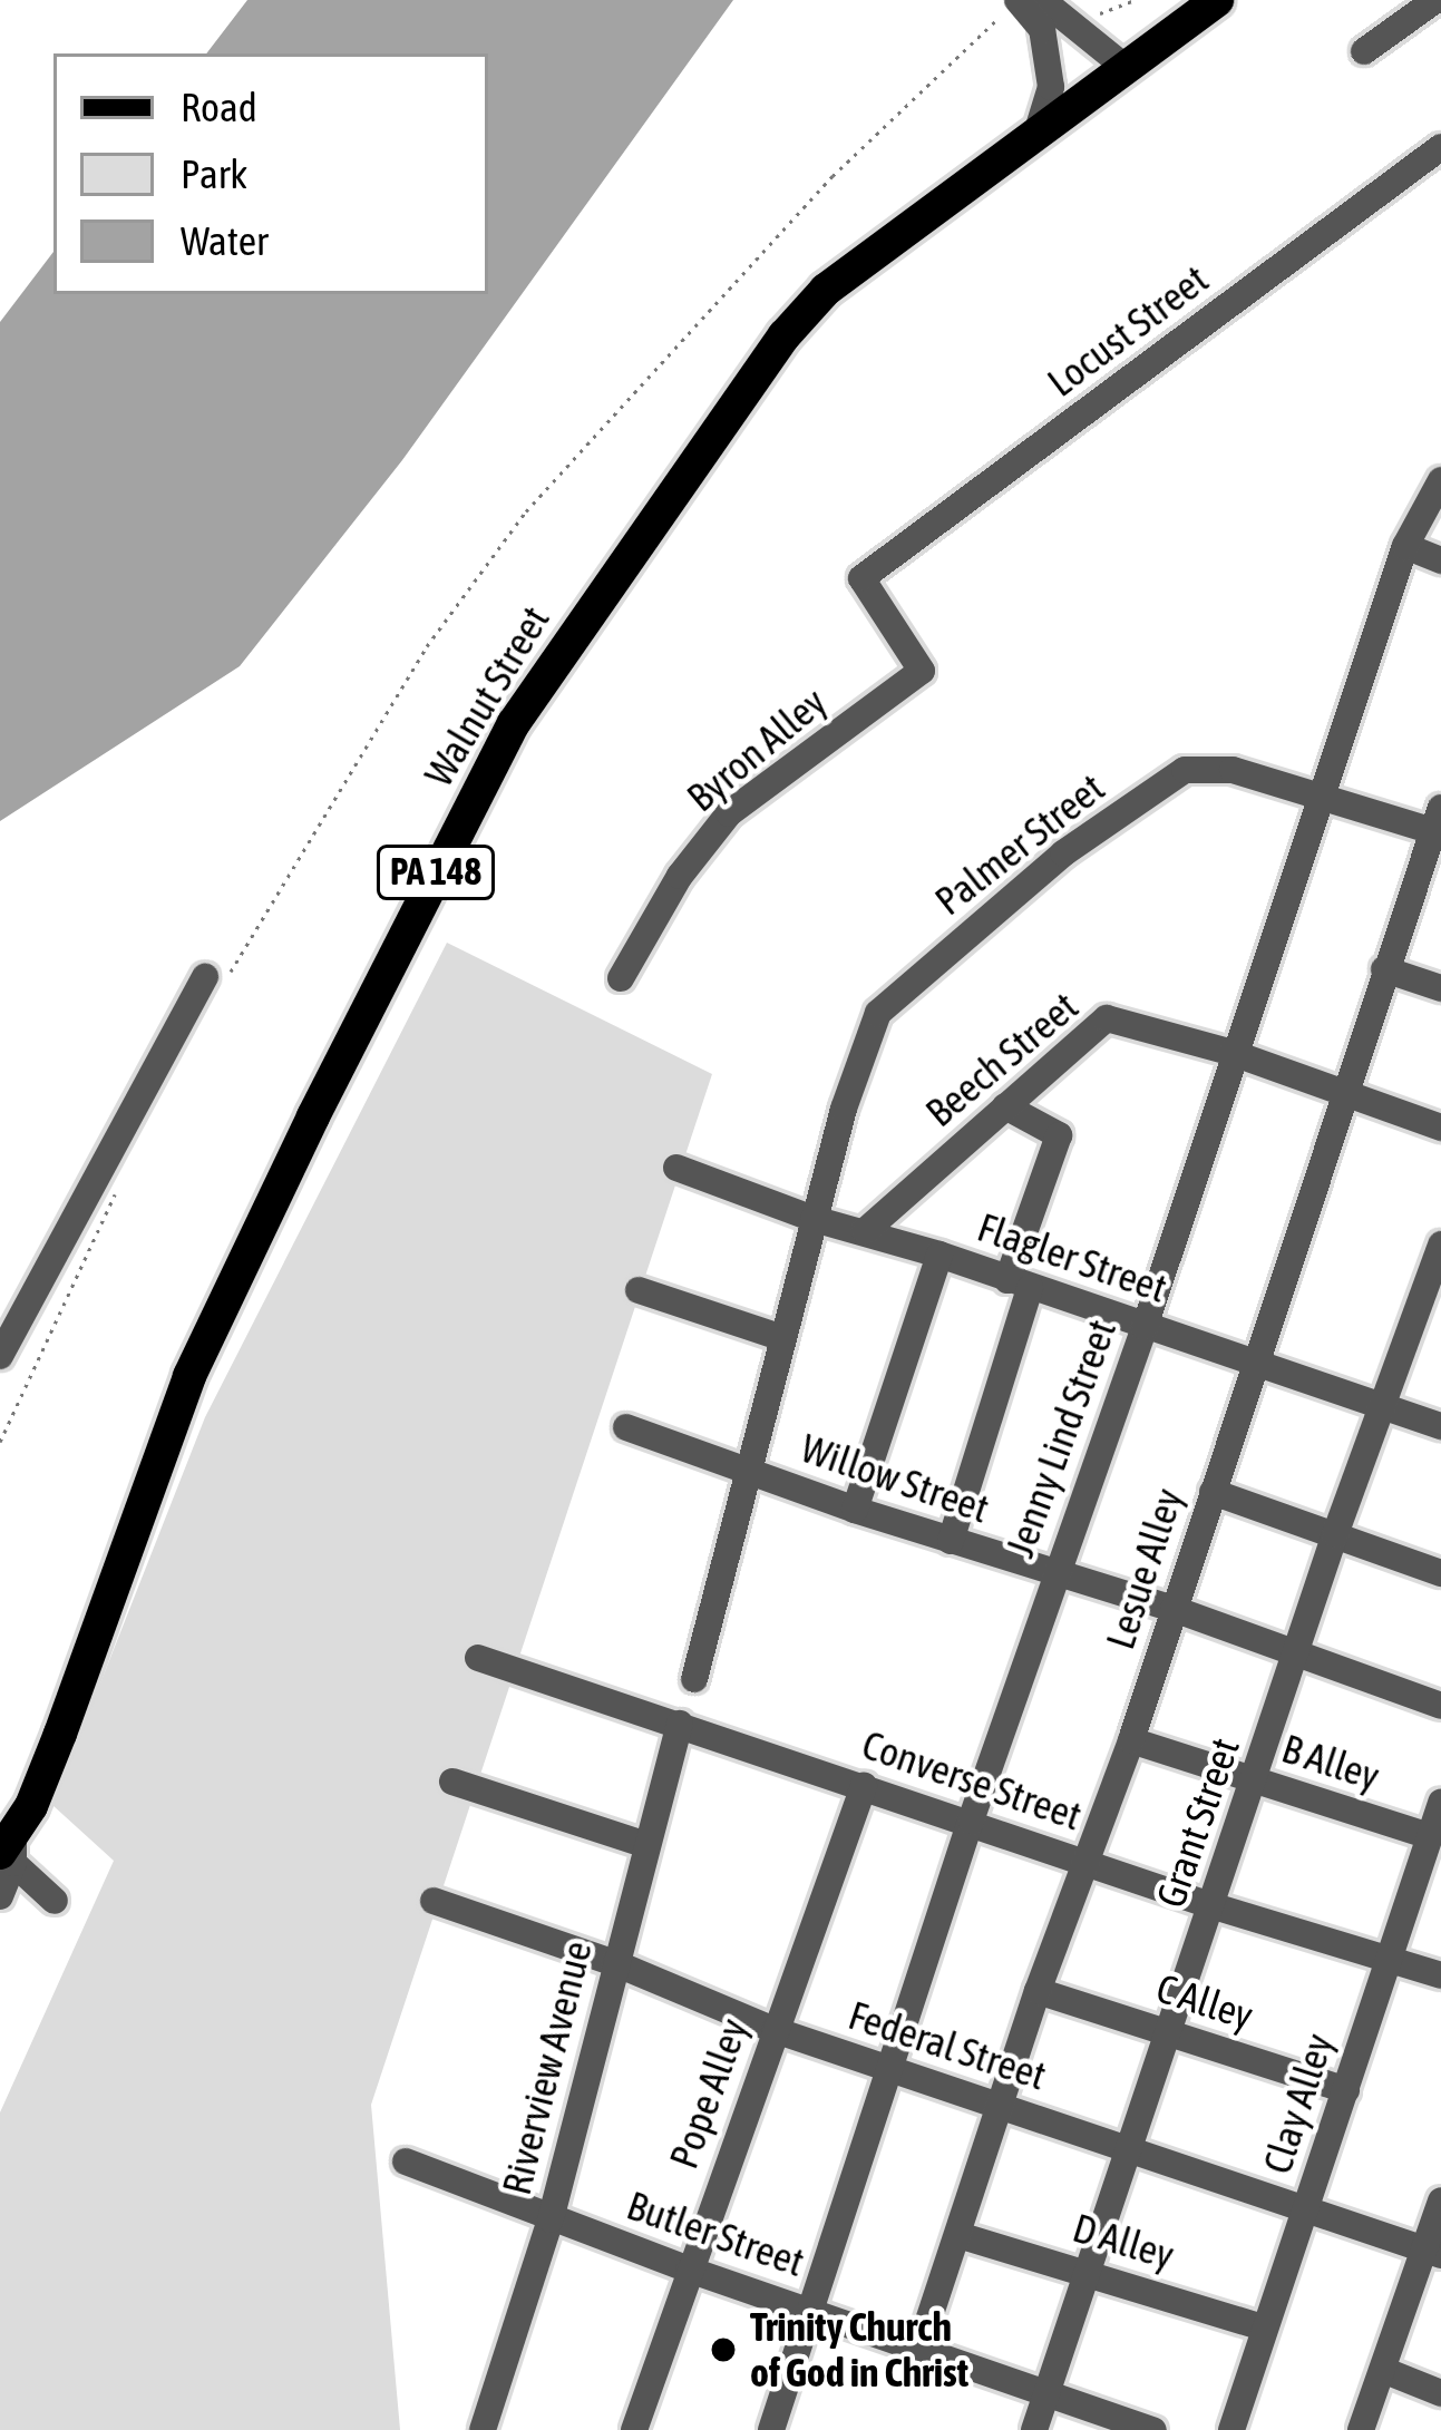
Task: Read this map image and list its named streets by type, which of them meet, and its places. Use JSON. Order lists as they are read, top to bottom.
{
  "streets": {
    "main road": ["Walnut Street", "PA 148"],
    "street": [
      "Locust Street",
      "Byron Alley",
      "Palmer Street",
      "Beech Street",
      "Flagler Street",
      "Jenny Lind Street",
      "Willow Street",
      "Lesue Alley",
      "B Alley",
      "Converse Street",
      "Grant Street",
      "C Alley",
      "Federal Street",
      "Riverview Avenue",
      "Pope Alley",
      "Clay Alley",
      "Butler Street",
      "D Alley"
    ]
  },
  "crossings": [
    ["Locust Street", "Byron Alley"],
    ["Palmer Street", "Flagler Street"],
    ["Palmer Street", "Jenny Lind Street"],
    ["Palmer Street", "Lesue Alley"],
    ["Beech Street", "Flagler Street"],
    ["Beech Street", "Jenny Lind Street"],
    ["Beech Street", "Lesue Alley"],
    ["Flagler Street", "Jenny Lind Street"],
    ["Flagler Street", "Lesue Alley"],
    ["Flagler Street", "Grant Street"],
    ["Jenny Lind Street", "Willow Street"],
    ["Jenny Lind Street", "Converse Street"],
    ["Jenny Lind Street", "Federal Street"],
    ["Jenny Lind Street", "Butler Street"],
    ["Willow Street", "Lesue Alley"],
    ["Willow Street", "Grant Street"],
    ["Lesue Alley", "B Alley"],
    ["Lesue Alley", "Converse Street"],
    ["Lesue Alley", "C Alley"],
    ["Lesue Alley", "Federal Street"],
    ["Lesue Alley", "Butler Street"],
    ["Lesue Alley", "D Alley"],
    ["B Alley", "Grant Street"],
    ["B Alley", "Clay Alley"],
    ["Converse Street", "Grant Street"],
    ["Converse Street", "Riverview Avenue"],
    ["Converse Street", "Pope Alley"],
    ["Converse Street", "Clay Alley"],
    ["Grant Street", "C Alley"],
    ["Grant Street", "Federal Street"],
    ["Grant Street", "Butler Street"],
    ["Grant Street", "D Alley"],
    ["C Alley", "Clay Alley"],
    ["Federal Street", "Riverview Avenue"],
    ["Federal Street", "Pope Alley"],
    ["Federal Street", "Clay Alley"],
    ["Riverview Avenue", "Butler Street"],
    ["Pope Alley", "Butler Street"],
    ["Clay Alley", "D Alley"]
  ],
  "places": ["Trinity Church of God in Christ"],
  "legend": ["Road", "Park", "Water"]
}
